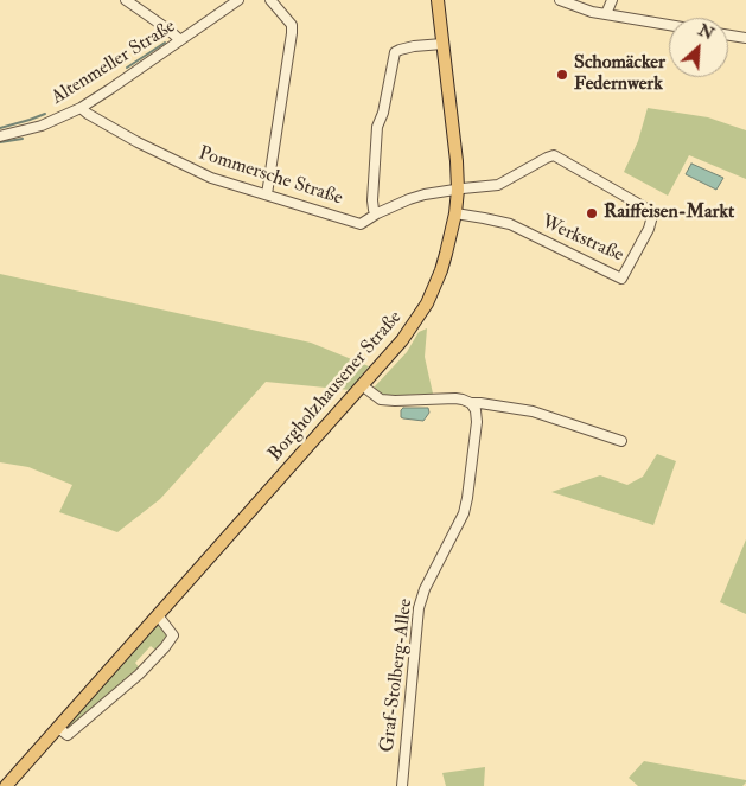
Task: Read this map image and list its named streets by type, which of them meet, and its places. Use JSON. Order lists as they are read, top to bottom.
{
  "streets": {
    "main road": ["Borgholzhausener Straße"],
    "street": [
      "Altenmeller Straße",
      "Pommersche Straße",
      "Werkstraße",
      "Graf-Stolberg-Allee"
    ]
  },
  "crossings": [
    ["Altenmeller Straße", "Pommersche Straße"],
    ["Pommersche Straße", "Werkstraße"],
    ["Pommersche Straße", "Borgholzhausener Straße"],
    ["Werkstraße", "Borgholzhausener Straße"]
  ],
  "places": ["Schomäcker Federnwerk", "Raiffeisen-Markt"],
  "north": "top right"
}
